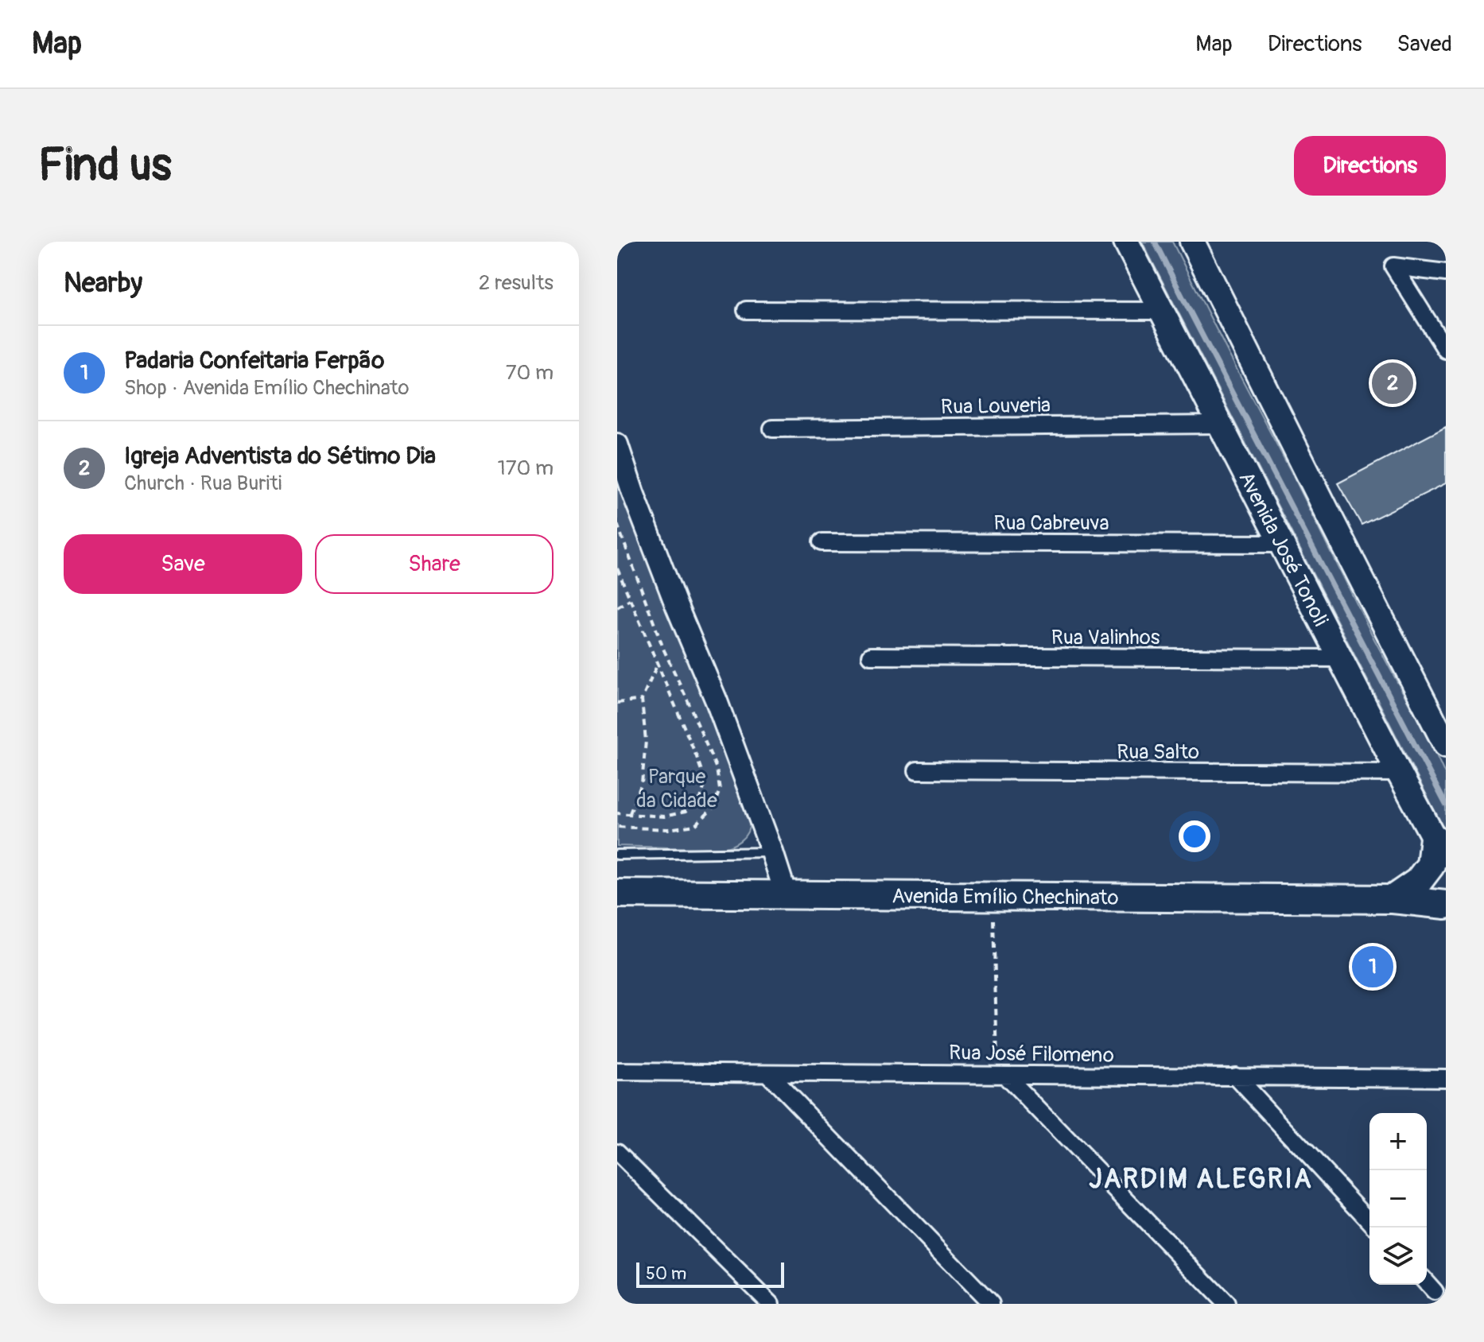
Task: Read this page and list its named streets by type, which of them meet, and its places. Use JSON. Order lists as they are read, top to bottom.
{
  "streets": {
    "main road": ["Avenida José Tonoli", "Avenida Emílio Chechinato"],
    "street": [
      "Rua Louveria",
      "Rua Cabreuva",
      "Rua Valinhos",
      "Rua Salto",
      "Rua José Filomeno"
    ]
  },
  "crossings": [
    ["Rua Louveria", "Avenida José Tonoli"],
    ["Rua Cabreuva", "Avenida José Tonoli"],
    ["Avenida José Tonoli", "Rua Valinhos"],
    ["Avenida José Tonoli", "Rua Salto"]
  ],
  "districts": ["JARDIM ALEGRIA"],
  "parks": ["Parque da Cidade"],
  "scale_bar": "50 m",
  "page": {
    "header": "Map",
    "nav": ["Map", "Directions", "Saved"],
    "buttons": [
      "Directions",
      ["Save", "Share"]
    ],
    "title": "Find us",
    "heading": ["Nearby", "2 results"],
    "list": [
      {
        "mark": "1",
        "name": "Padaria Confeitaria Ferpão",
        "note": "Shop · Avenida Emílio Chechinato",
        "value": "70 m"
      },
      {
        "mark": "2",
        "name": "Igreja Adventista do Sétimo Dia",
        "note": "Church · Rua Buriti",
        "value": "170 m"
      }
    ],
    "pins": ["2", "1"],
    "map_buttons": ["+", "−"],
    "scale": "50 m"
  }
}
